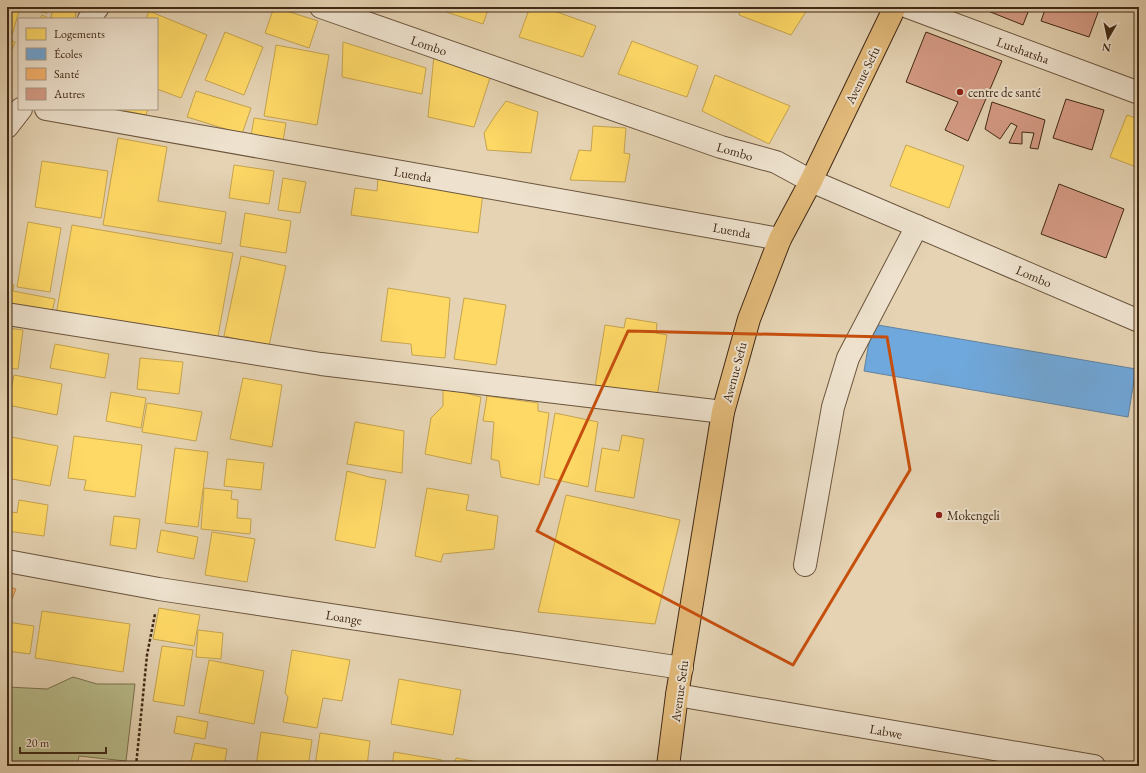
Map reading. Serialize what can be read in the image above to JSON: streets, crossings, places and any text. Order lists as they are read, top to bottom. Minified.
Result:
{"streets":{"main road":["Avenue Sefu"],"street":["Lombo","Lutshatsha","Luenda","Loange","Labwe"]},"crossings":[["Lombo","Avenue Sefu"],["Avenue Sefu","Luenda"],["Avenue Sefu","Loange"],["Avenue Sefu","Labwe"]],"places":["centre de santé","Mokengeli"],"legend":["Logements","Écoles","Santé","Autres"],"scale_bar":"20 m","north":"bottom"}
